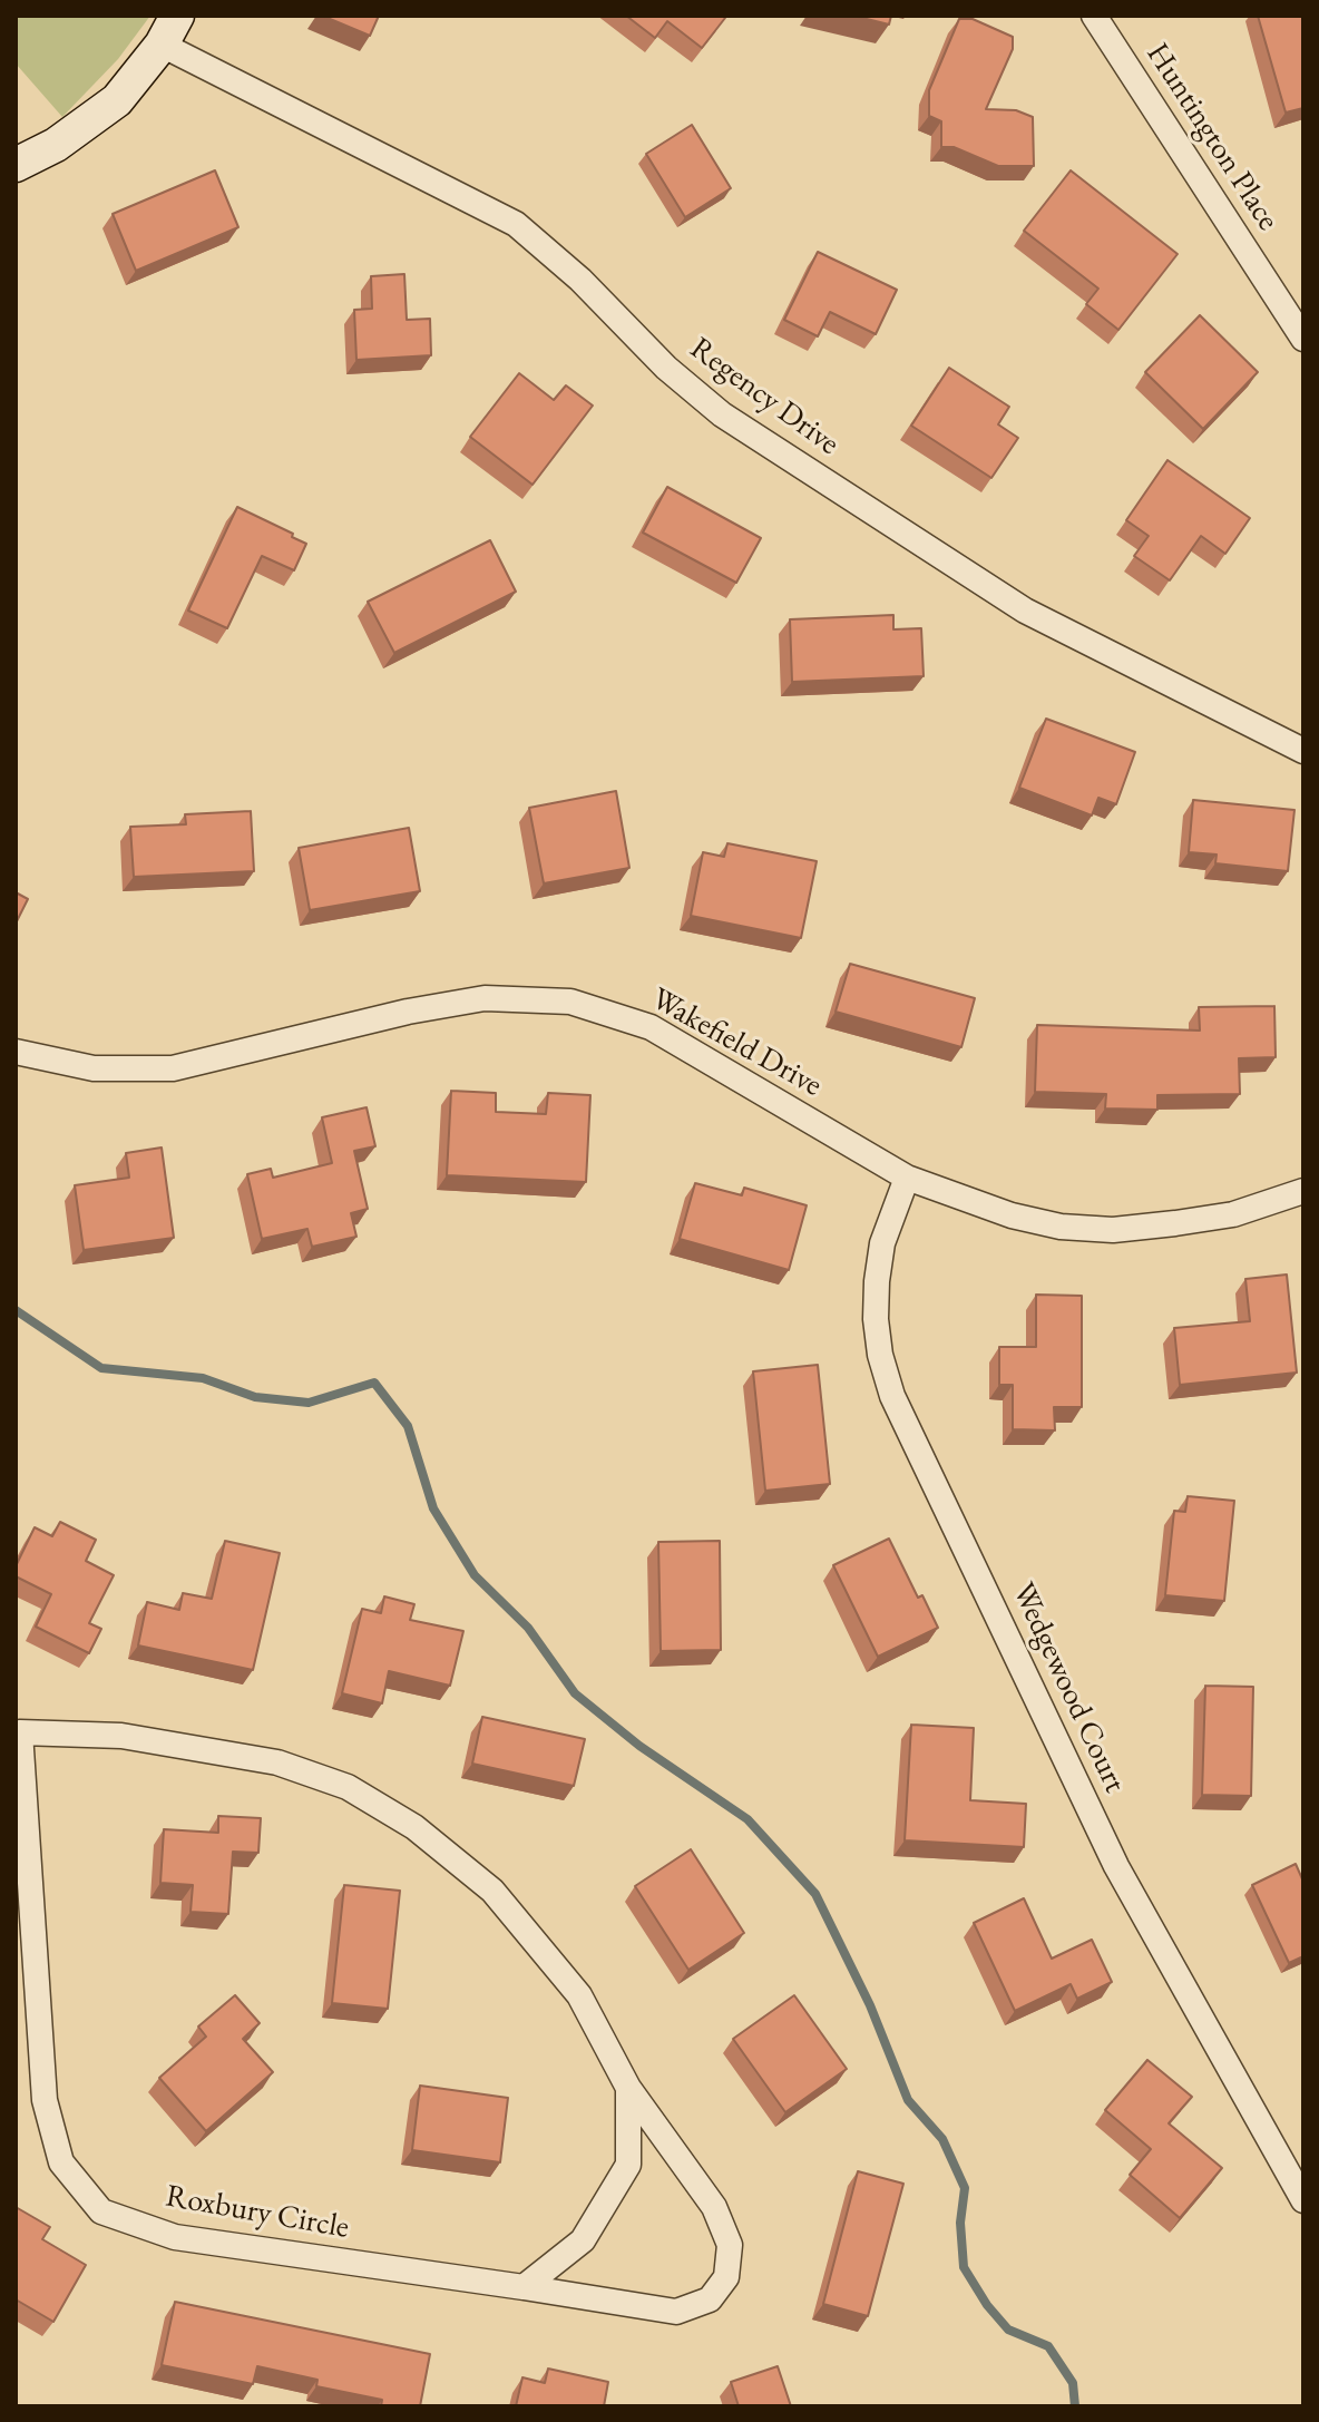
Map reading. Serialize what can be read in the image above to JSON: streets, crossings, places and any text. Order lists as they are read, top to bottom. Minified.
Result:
{"streets":{"street":["Huntington Place","Regency Drive","Wakefield Drive","Wedgewood Court","Roxbury Circle"]},"crossings":[["Wakefield Drive","Wedgewood Court"]]}
